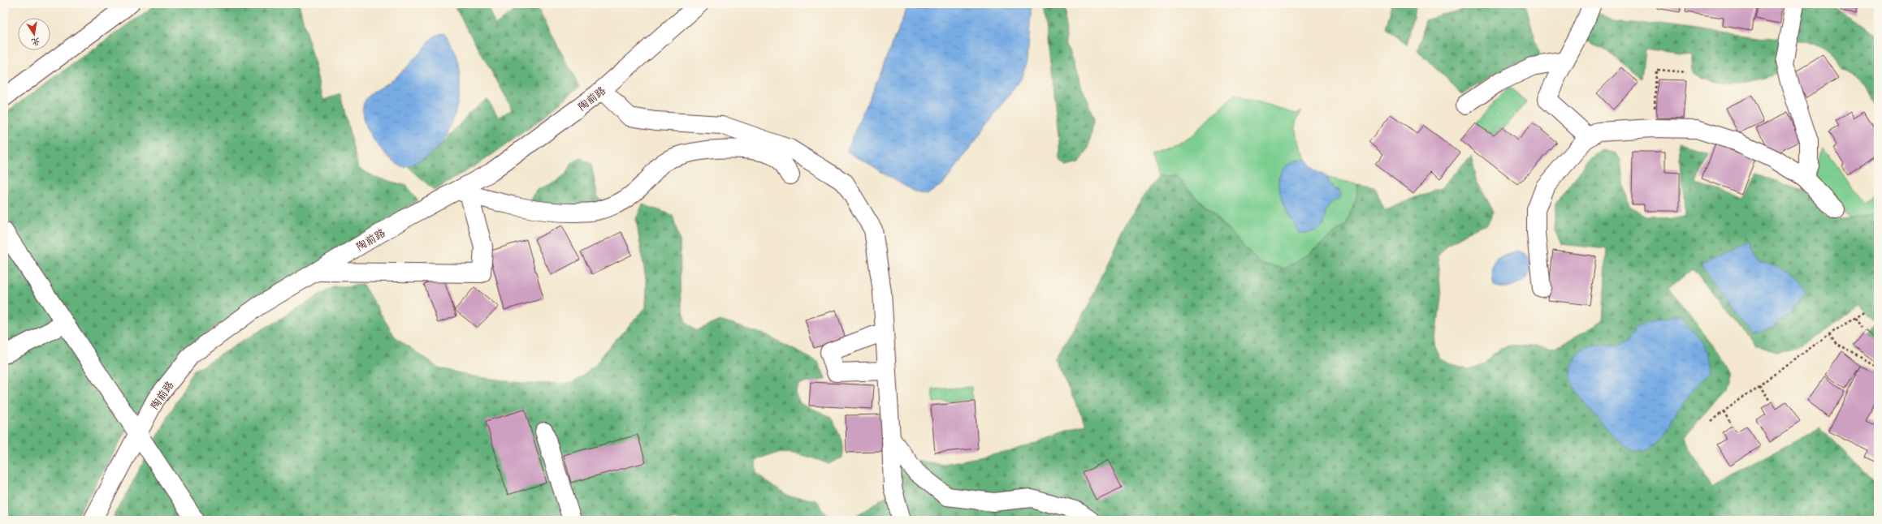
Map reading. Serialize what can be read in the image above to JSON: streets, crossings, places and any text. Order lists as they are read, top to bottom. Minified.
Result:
{"streets":{"street":["陶前路"]},"north":"bottom"}
